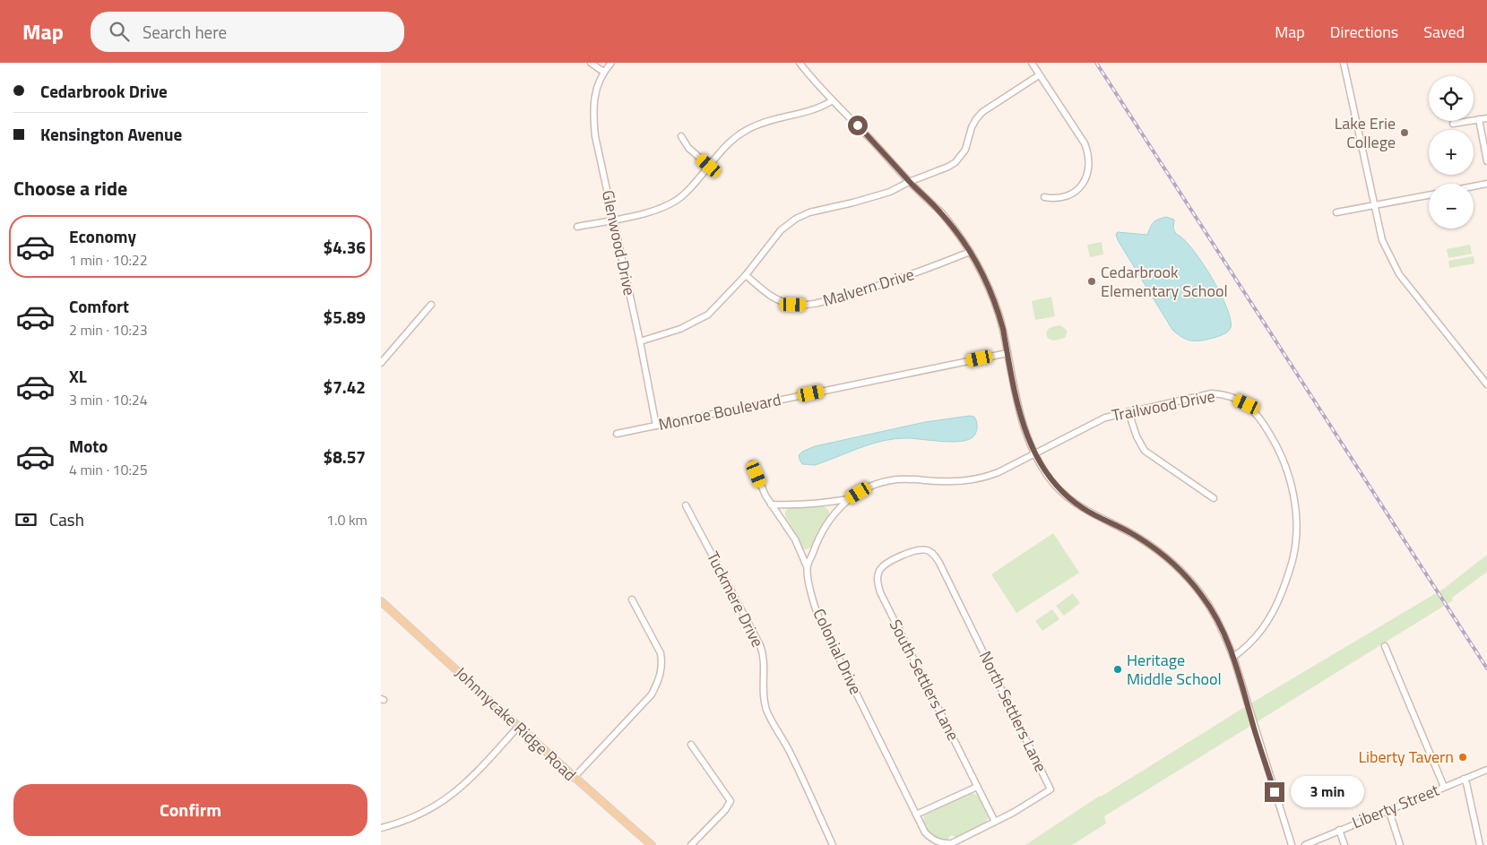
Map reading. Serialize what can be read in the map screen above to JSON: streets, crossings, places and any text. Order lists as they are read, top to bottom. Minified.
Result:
{"streets":{"main road":["Johnnycake Ridge Road"],"street":["Glenwood Drive","Malvern Drive","Trailwood Drive","Monroe Boulevard","Tuckmere Drive","Colonial Drive","South Settlers Lane","North Settlers Lane","Liberty Street"]},"crossings":[["Glenwood Drive","Monroe Boulevard"],["Colonial Drive","North Settlers Lane"],["South Settlers Lane","North Settlers Lane"]],"places":["Lake Erie College","Cedarbrook Elementary School","Heritage Middle School","Liberty Tavern"],"page":{"header":"Map","search":"Search here","nav":["Map","Directions","Saved"],"banner":["Cedarbrook Drive","Kensington Avenue"],"map_buttons":["+","−"],"heading":"Choose a ride","list":[{"name":"Economy","note":"1 min · 10:22","value":"$4.36"},{"name":"Comfort","note":"2 min · 10:23","value":"$5.89"},{"name":"XL","note":"3 min · 10:24","value":"$7.42"},{"name":"Moto","note":"4 min · 10:25","value":"$8.57"}],"pay":["Cash","1.0 km"],"buttons":"Confirm","bubble":"3 min"}}
